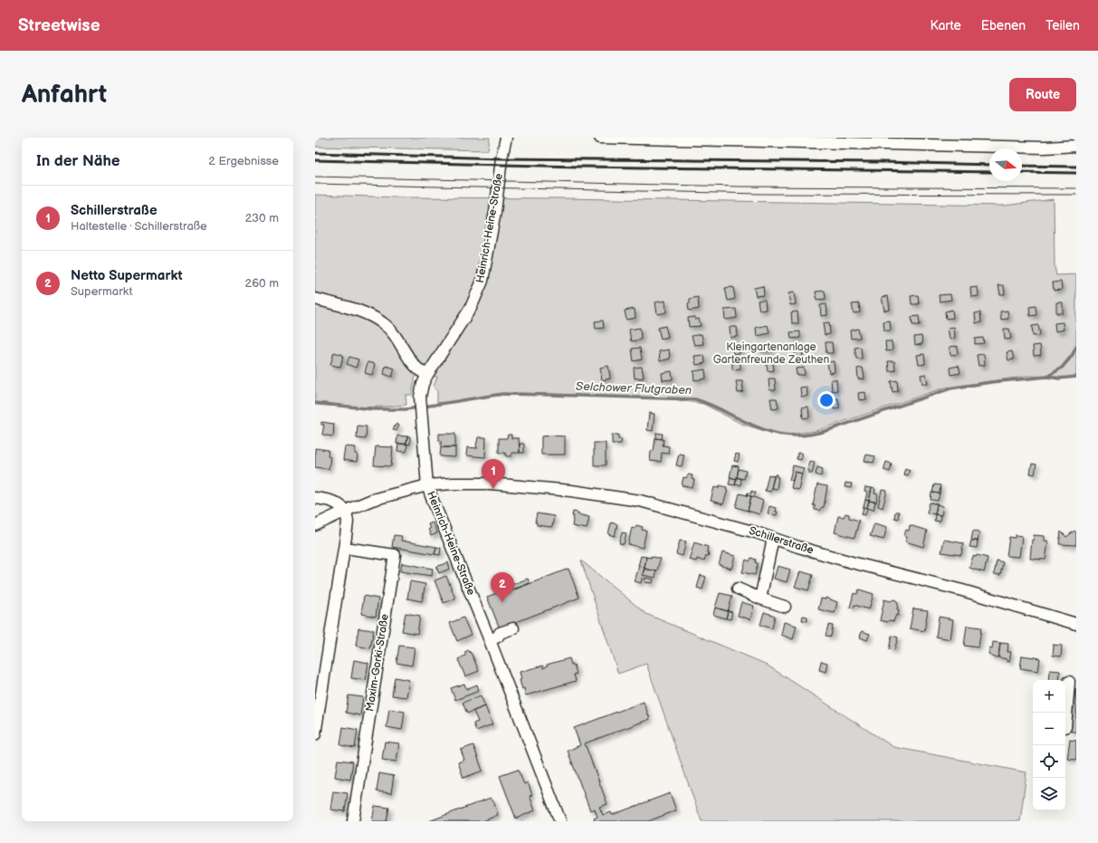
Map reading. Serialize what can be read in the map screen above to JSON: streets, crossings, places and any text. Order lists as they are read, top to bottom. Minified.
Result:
{"streets":{"street":["Heinrich-Heine-Straße","Schillerstraße","Maxim-Gorki-Straße"]},"crossings":[["Heinrich-Heine-Straße","Schillerstraße"]],"water":["Selchower Flutgraben"],"parks":["Kleingartenanlage Gartenfreunde Zeuthen"],"north":"right","page":{"header":"Streetwise","nav":["Karte","Ebenen","Teilen"],"buttons":"Route","title":"Anfahrt","heading":["In der Nähe","2 Ergebnisse"],"list":[{"mark":"1","name":"Schillerstraße","note":"Haltestelle · Schillerstraße","value":"230 m"},{"mark":"2","name":"Netto Supermarkt","note":"Supermarkt","value":"260 m"}],"pins":["1","2"],"map_buttons":["+","−"]}}
